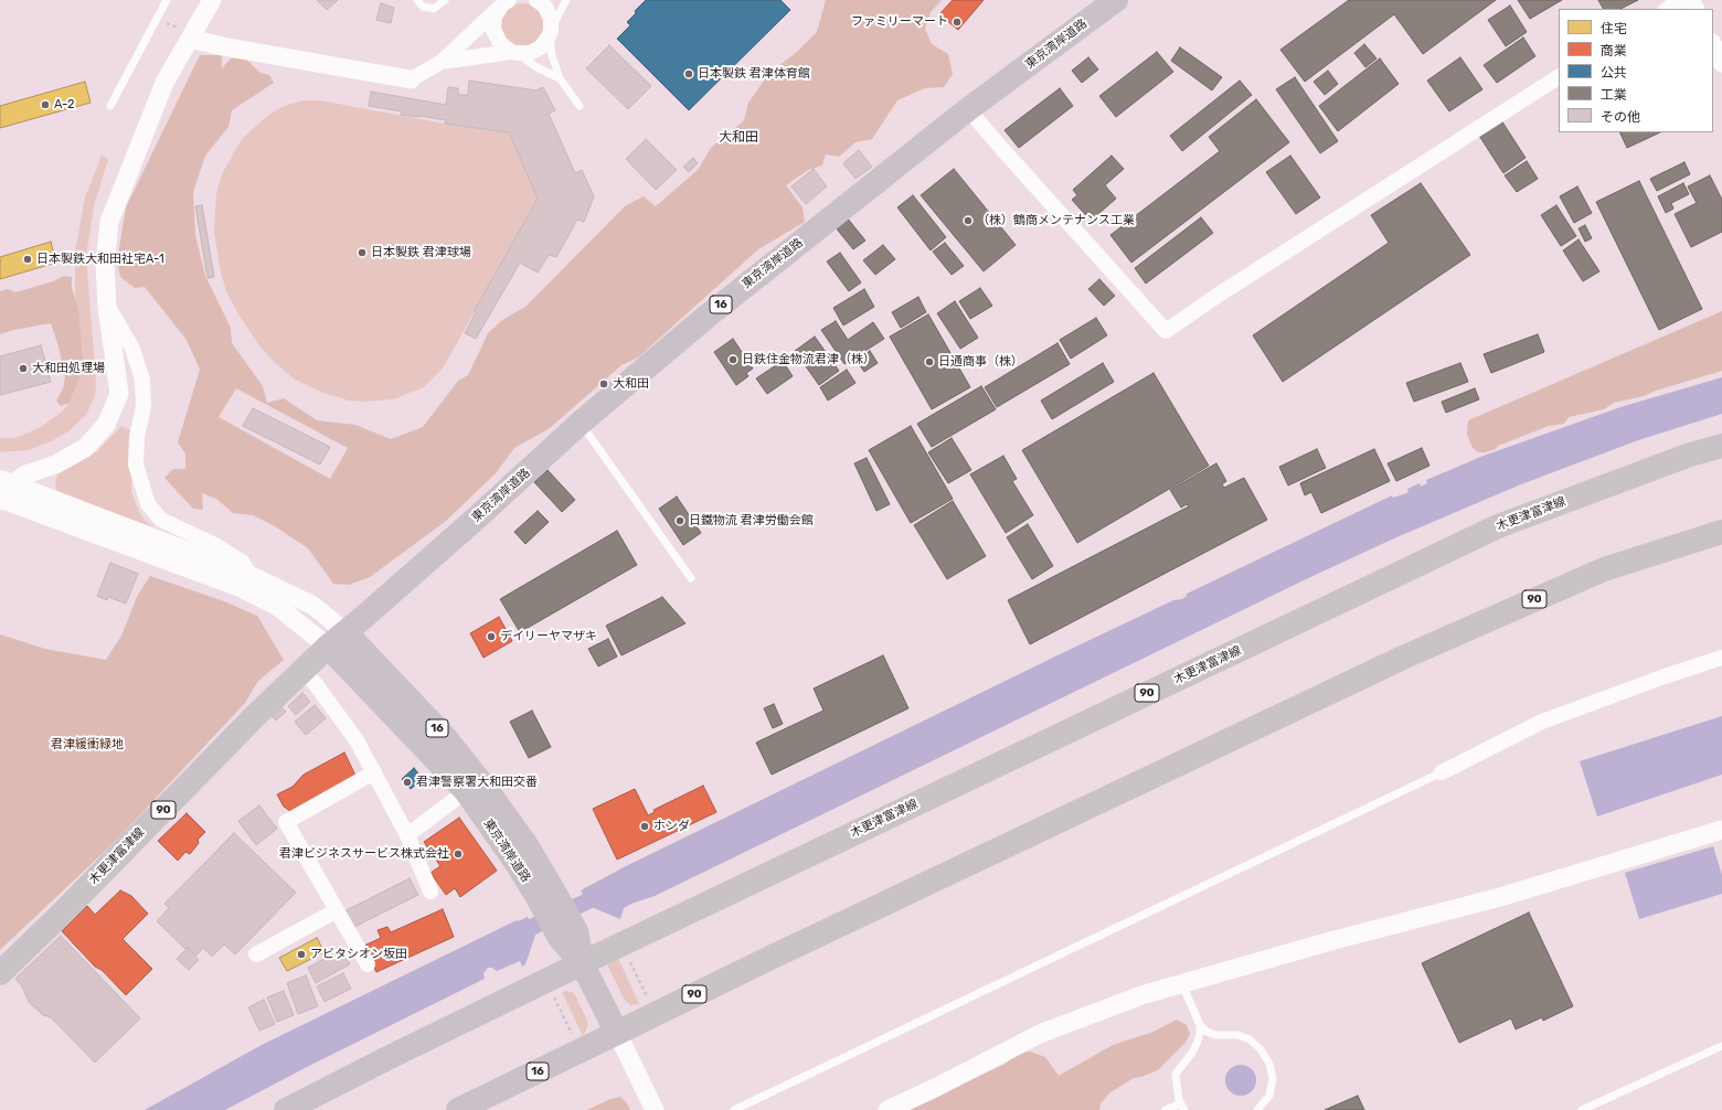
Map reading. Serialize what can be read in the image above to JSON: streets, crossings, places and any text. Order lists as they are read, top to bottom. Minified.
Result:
{"streets":{"highway":["東京湾岸道路","16"],"main road":["木更津富津線","90"]},"crossings":[["東京湾岸道路","16"],["東京湾岸道路","木更津富津線"],["東京湾岸道路","90"],["16","90"]],"districts":["大和田"],"parks":["君津緩衝緑地"],"places":["ファミリーマート","日本製鉄 君津体育館","A-2","（株）鶴商メンテナンス工業","日本製鉄 君津球場","日本製鉄大和田社宅A-1","日鉄住金物流君津（株）","日通商事（株）","大和田処理場","大和田","日鐵物流 君津労働会館","デイリーヤマザキ","君津警察署大和田交番","ホンダ","君津ビジネスサービス株式会社","アビタシオン坂田"],"legend":["住宅","商業","公共","工業","その他"]}
